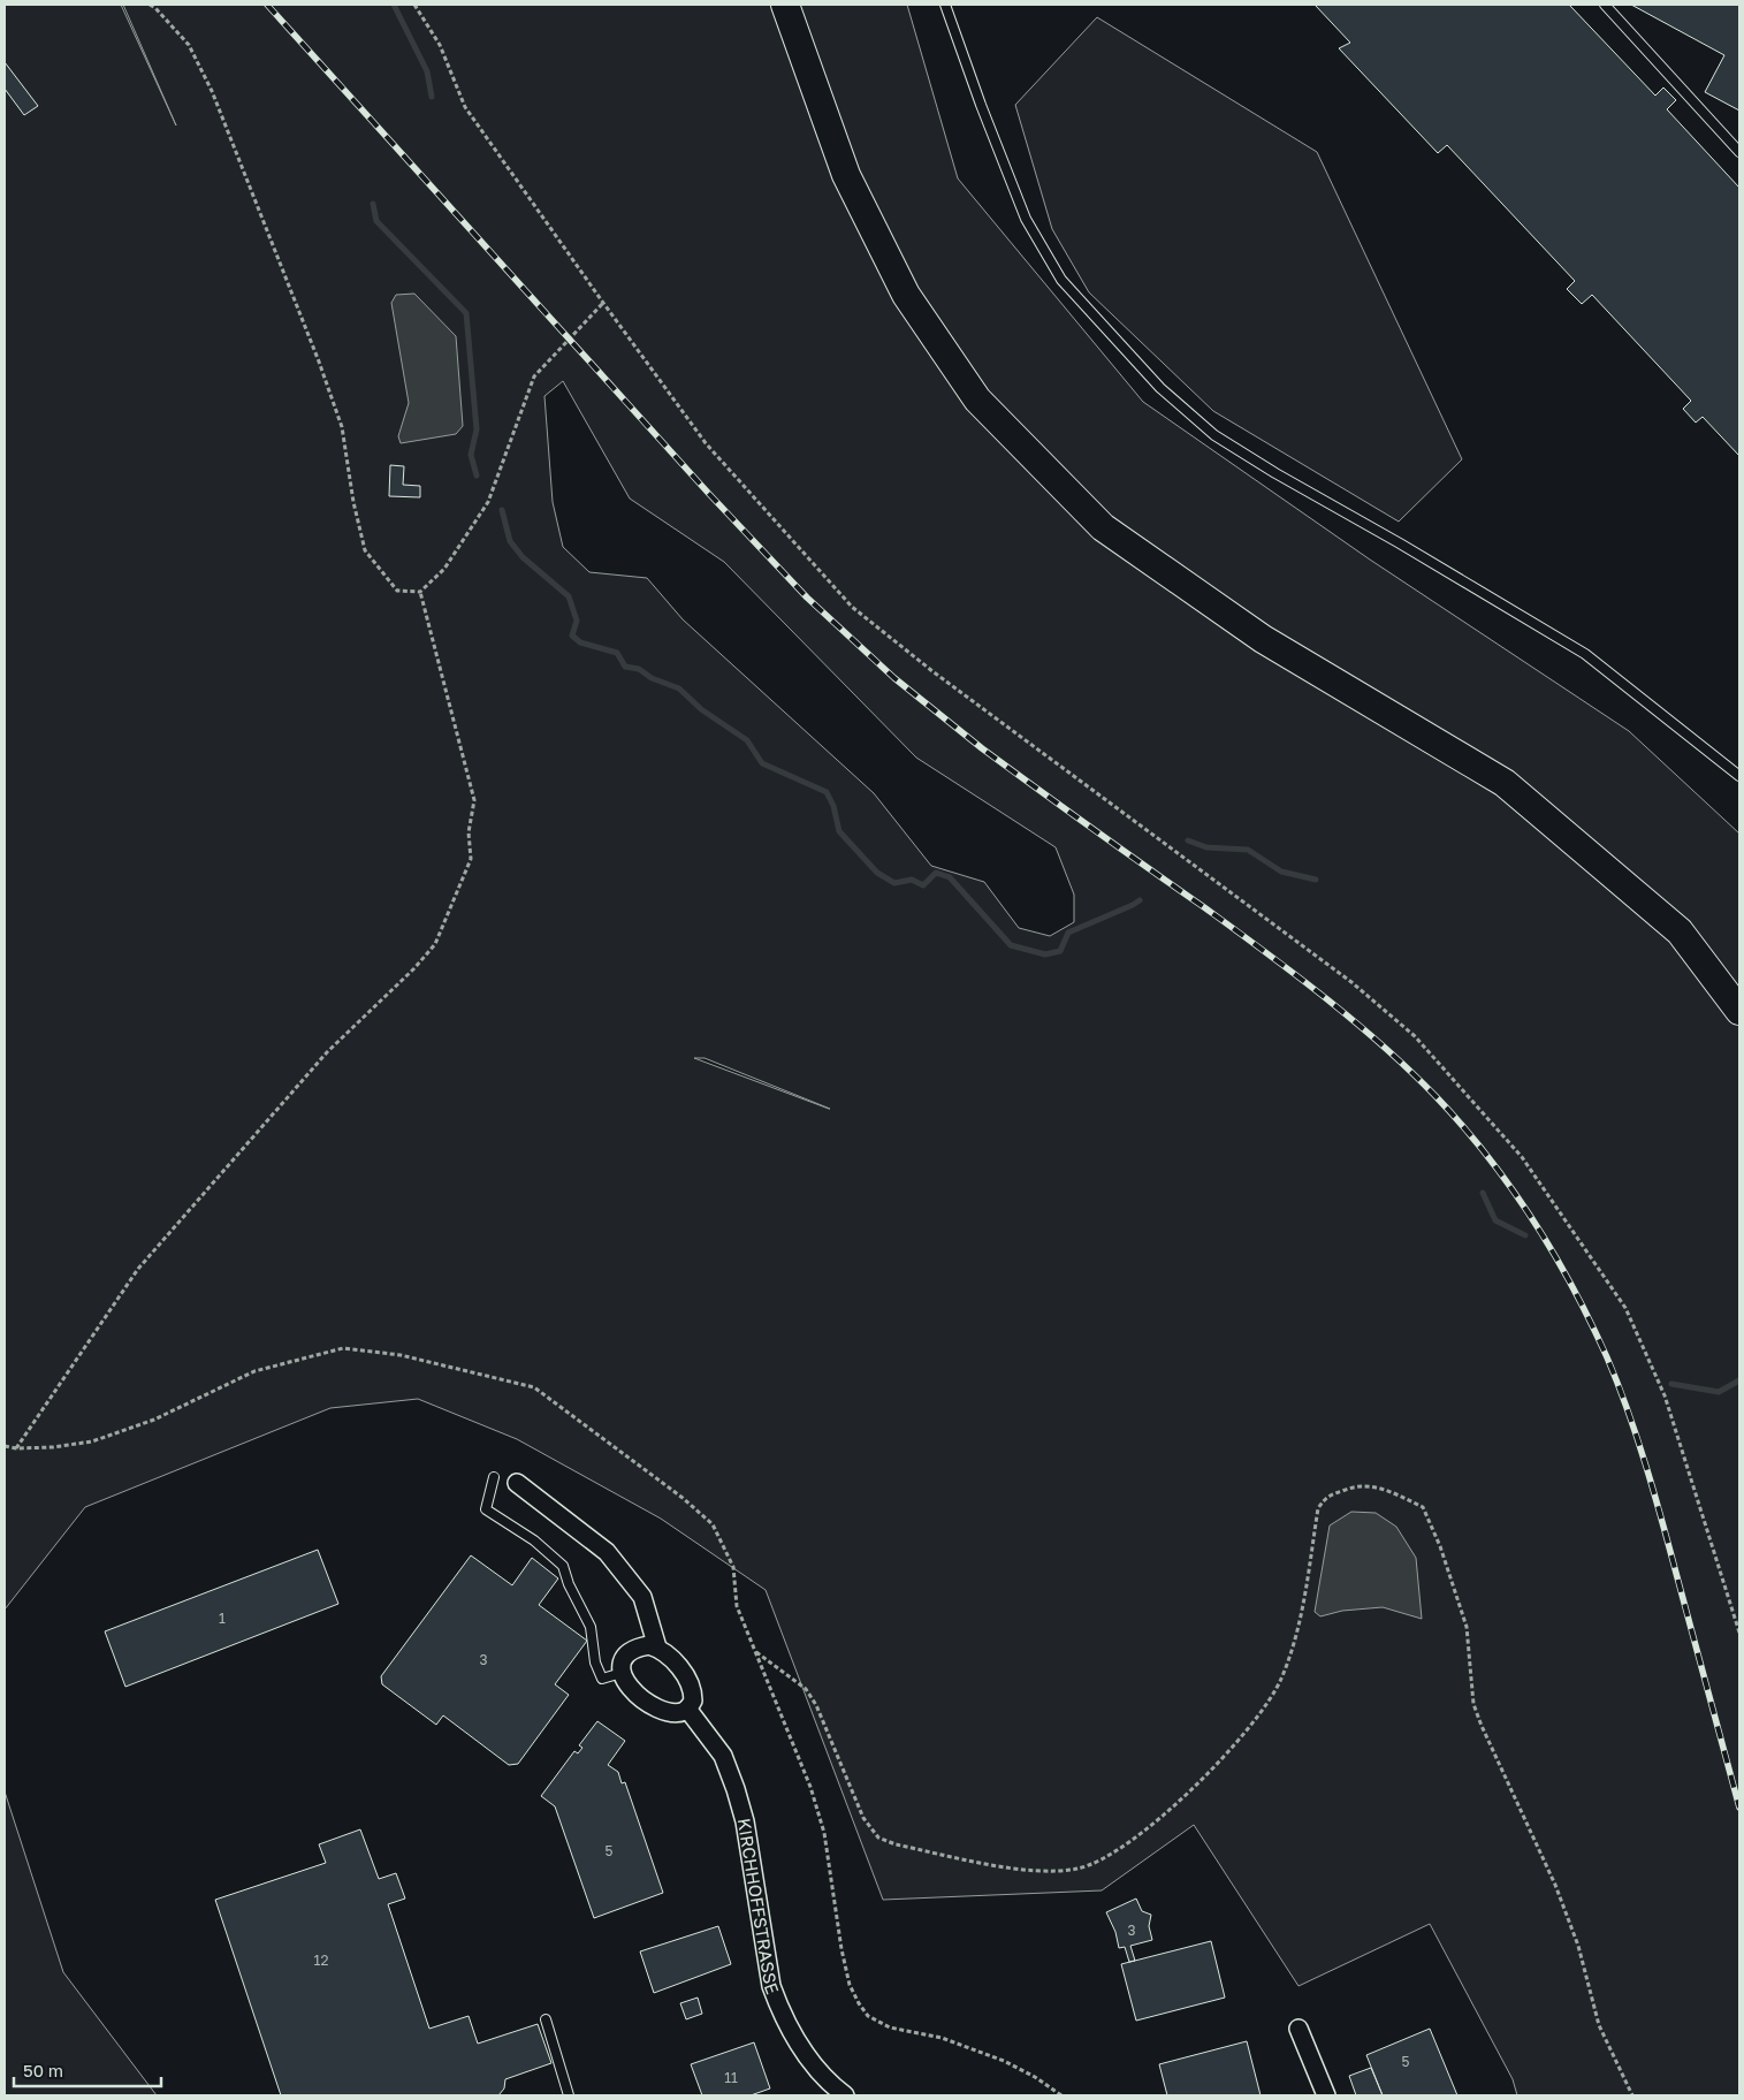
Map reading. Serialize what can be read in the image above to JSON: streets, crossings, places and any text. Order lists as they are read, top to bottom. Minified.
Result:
{"streets":{"street":["KIRCHHOFFSTRASSE"]},"house_numbers":["1","3","5","3","12","5","11"],"scale_bar":"50 m"}
